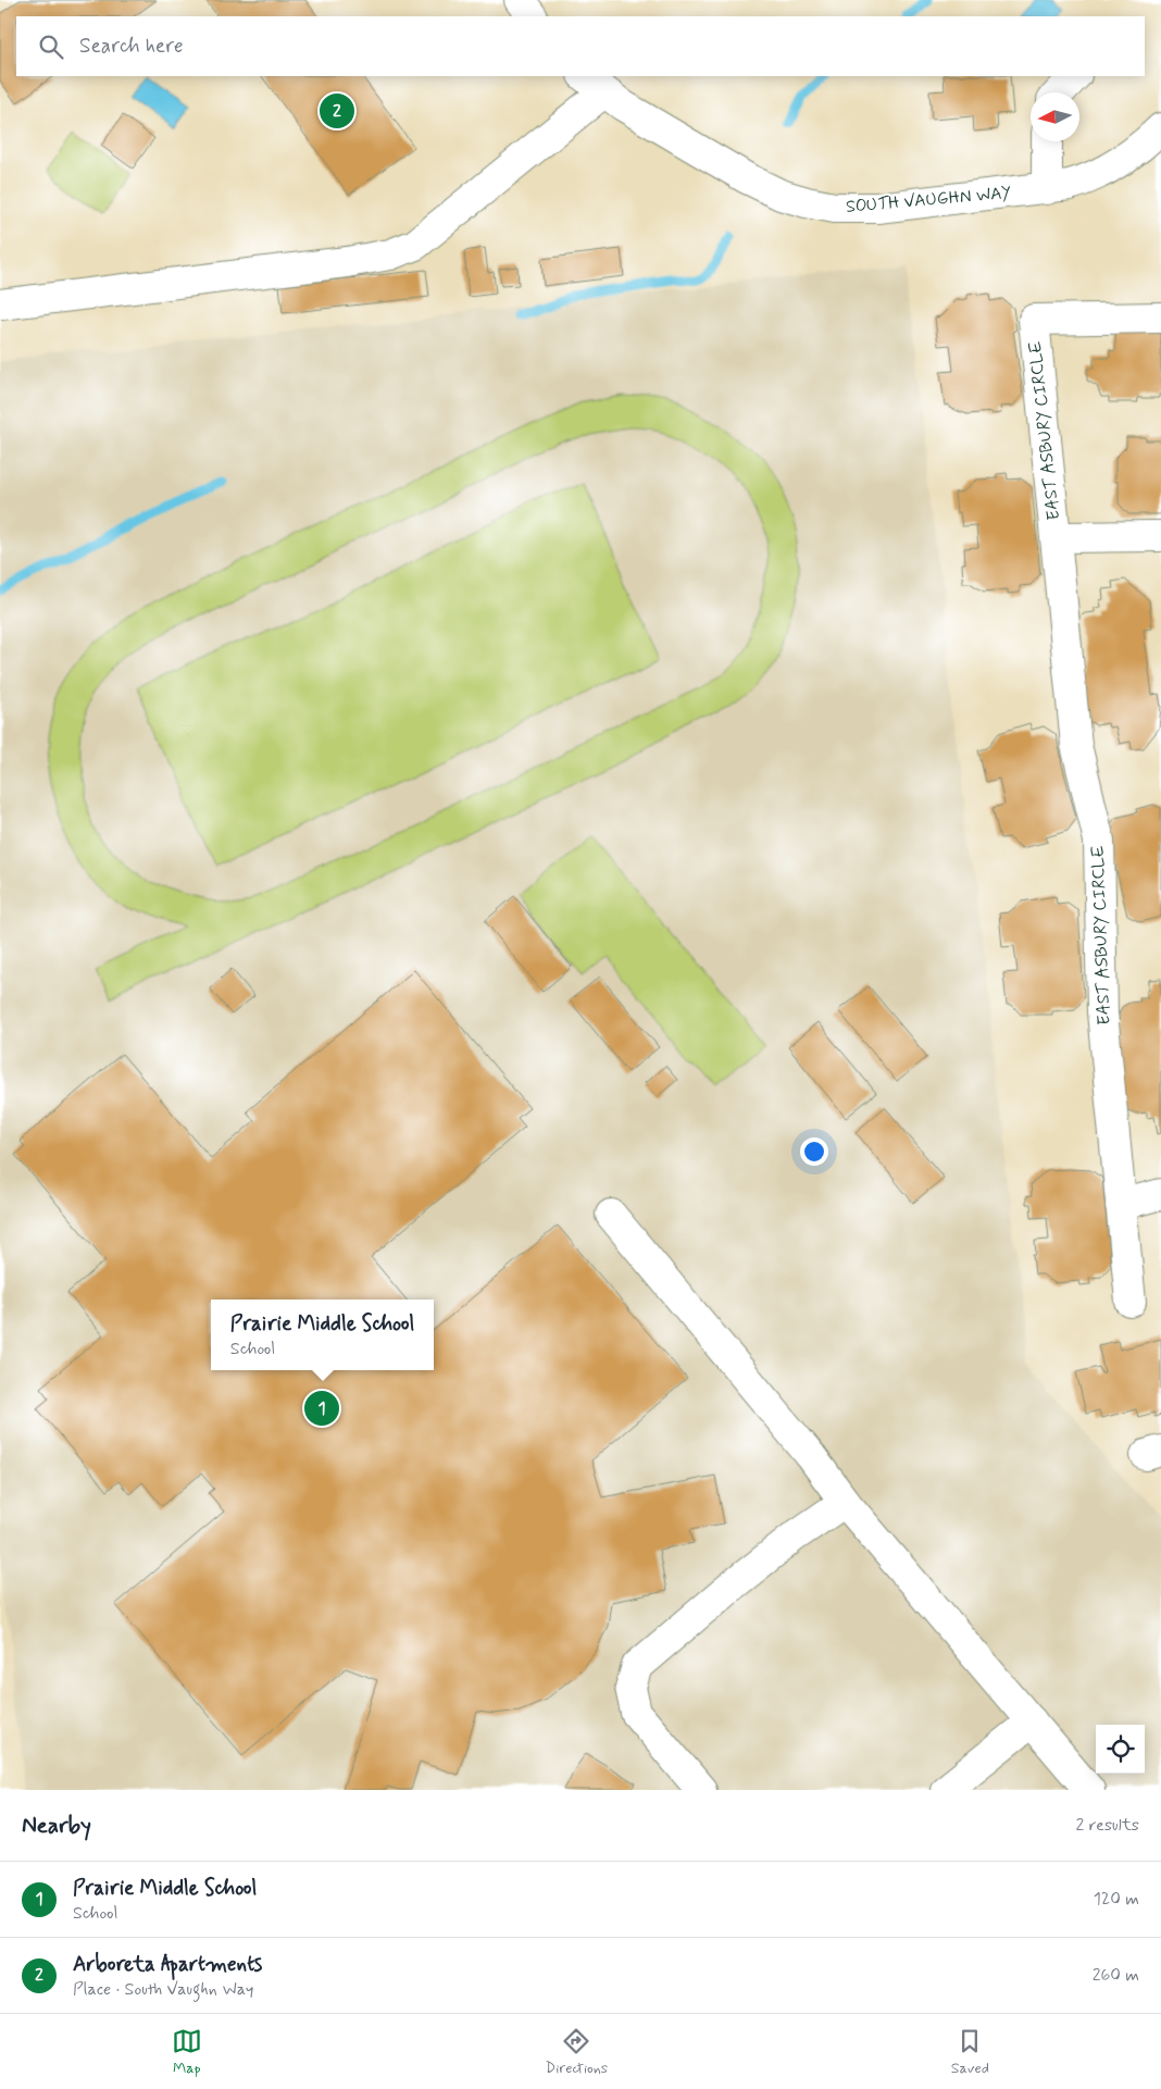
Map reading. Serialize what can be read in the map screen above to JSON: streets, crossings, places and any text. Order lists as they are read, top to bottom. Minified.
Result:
{"streets":{"street":["SOUTH VAUGHN WAY","EAST ASBURY CIRCLE"]},"north":"left","page":{"search":"Search here","pins":["2","1"],"popup":["Prairie Middle School","School"],"heading":["Nearby","2 results"],"list":[{"mark":"1","name":"Prairie Middle School","note":"School","value":"120 m"},{"mark":"2","name":"Arboreta Apartments","note":"Place · South Vaughn Way","value":"260 m"}],"nav":["Map","Directions","Saved"]}}
